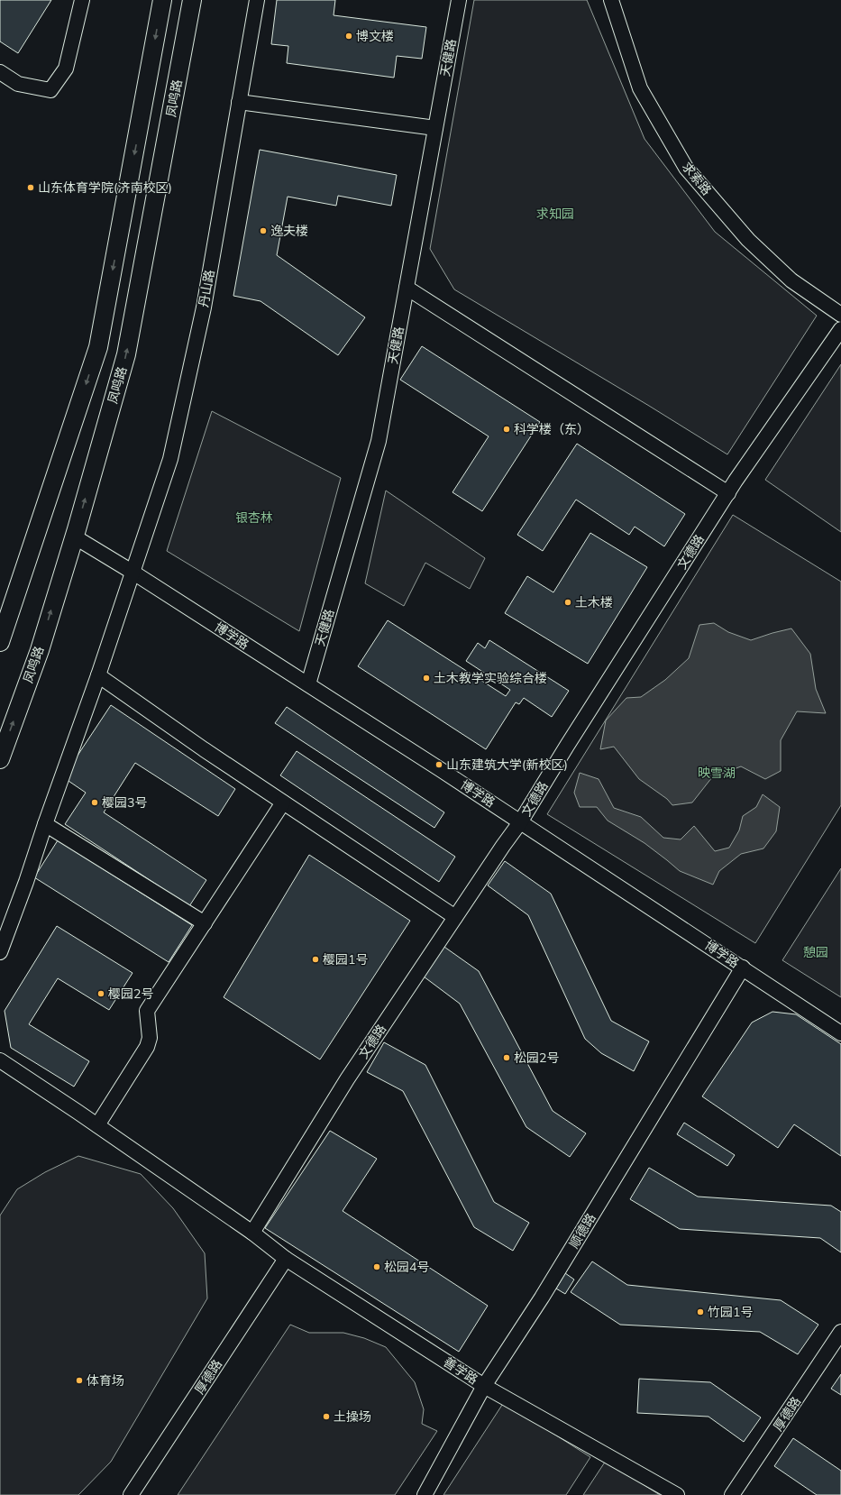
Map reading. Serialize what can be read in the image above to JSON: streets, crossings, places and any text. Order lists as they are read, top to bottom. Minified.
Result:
{"streets":{"main road":["凤鸣路"],"street":["天健路","求索路","丹山路","文德路","博学路","顺德路","善学路","厚德路"]},"crossings":[["天健路","博学路"],["凤鸣路","博学路"],["丹山路","博学路"],["文德路","博学路"],["文德路","善学路"],["博学路","顺德路"],["顺德路","善学路"],["善学路","厚德路"]],"parks":["求知园","银杏林","映雪湖","憩园"],"places":["博文楼","山东体育学院(济南校区)","逸夫楼","科学楼（东）","土木楼","土木教学实验综合楼","山东建筑大学(新校区)","樱园3号","樱园1号","樱园2号","松园2号","松园4号","竹园1号","体育场","土操场"]}
